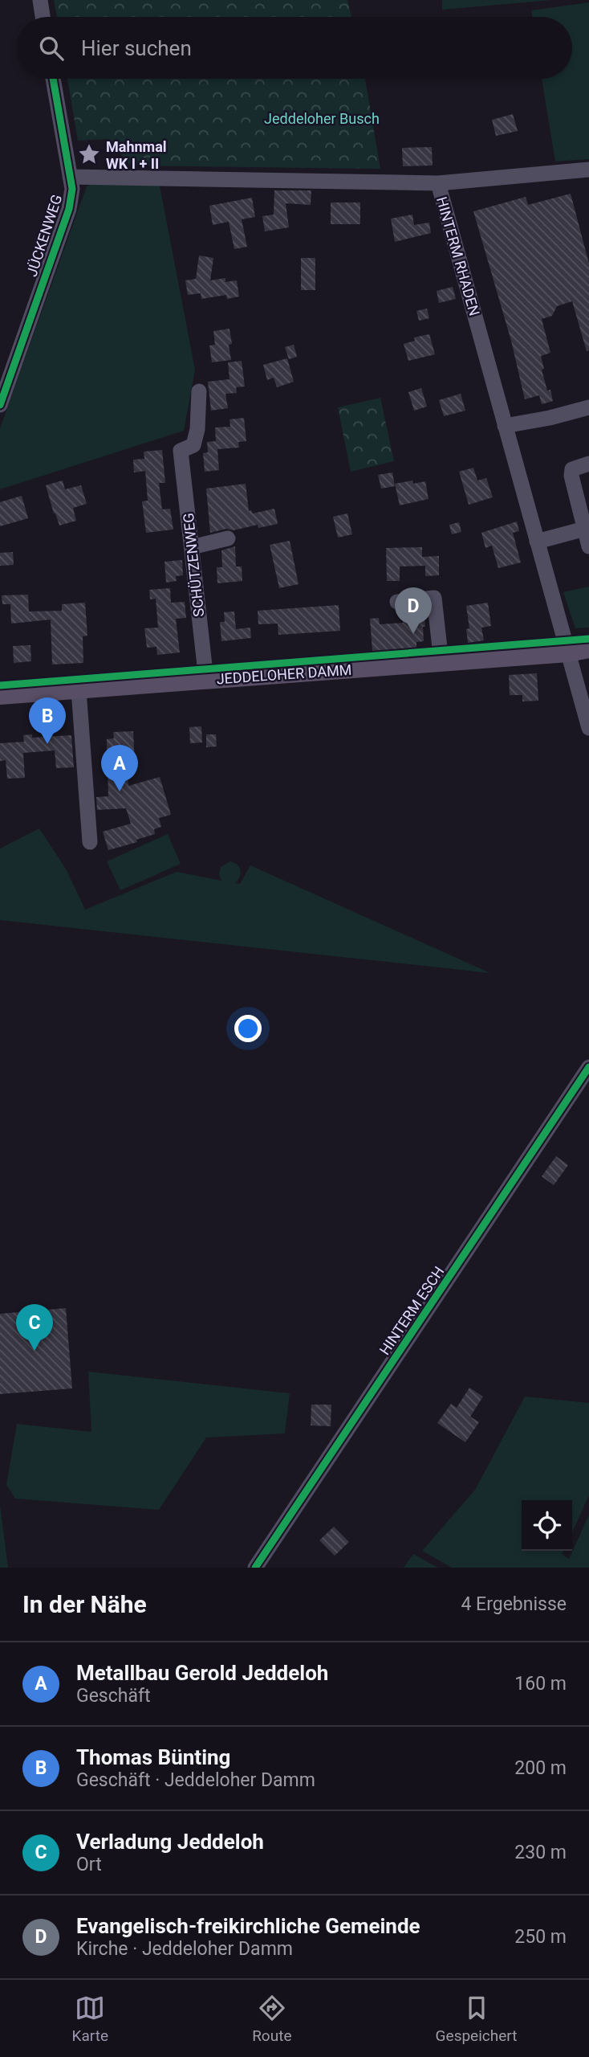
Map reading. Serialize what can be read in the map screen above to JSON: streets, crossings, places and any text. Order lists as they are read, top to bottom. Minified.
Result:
{"streets":{"main road":["JEDDELOHER DAMM"],"street":["JÜCKENWEG","HINTERM RHADEN","SCHÜTZENWEG","HINTERM ESCH"]},"crossings":[["JÜCKENWEG","HINTERM RHADEN"],["HINTERM RHADEN","JEDDELOHER DAMM"],["SCHÜTZENWEG","JEDDELOHER DAMM"]],"parks":["Jeddeloher Busch"],"places":{"place":["Mahnmal WK I + II"]},"page":{"search":"Hier suchen","pins":["D","B","A","C"],"heading":["In der Nähe","4 Ergebnisse"],"list":[{"mark":"A","name":"Metallbau Gerold Jeddeloh","note":"Geschäft","value":"160 m"},{"mark":"B","name":"Thomas Bünting","note":"Geschäft · Jeddeloher Damm","value":"200 m"},{"mark":"C","name":"Verladung Jeddeloh","note":"Ort","value":"230 m"},{"mark":"D","name":"Evangelisch-freikirchliche Gemeinde","note":"Kirche · Jeddeloher Damm","value":"250 m"}],"nav":["Karte","Route","Gespeichert"]}}
